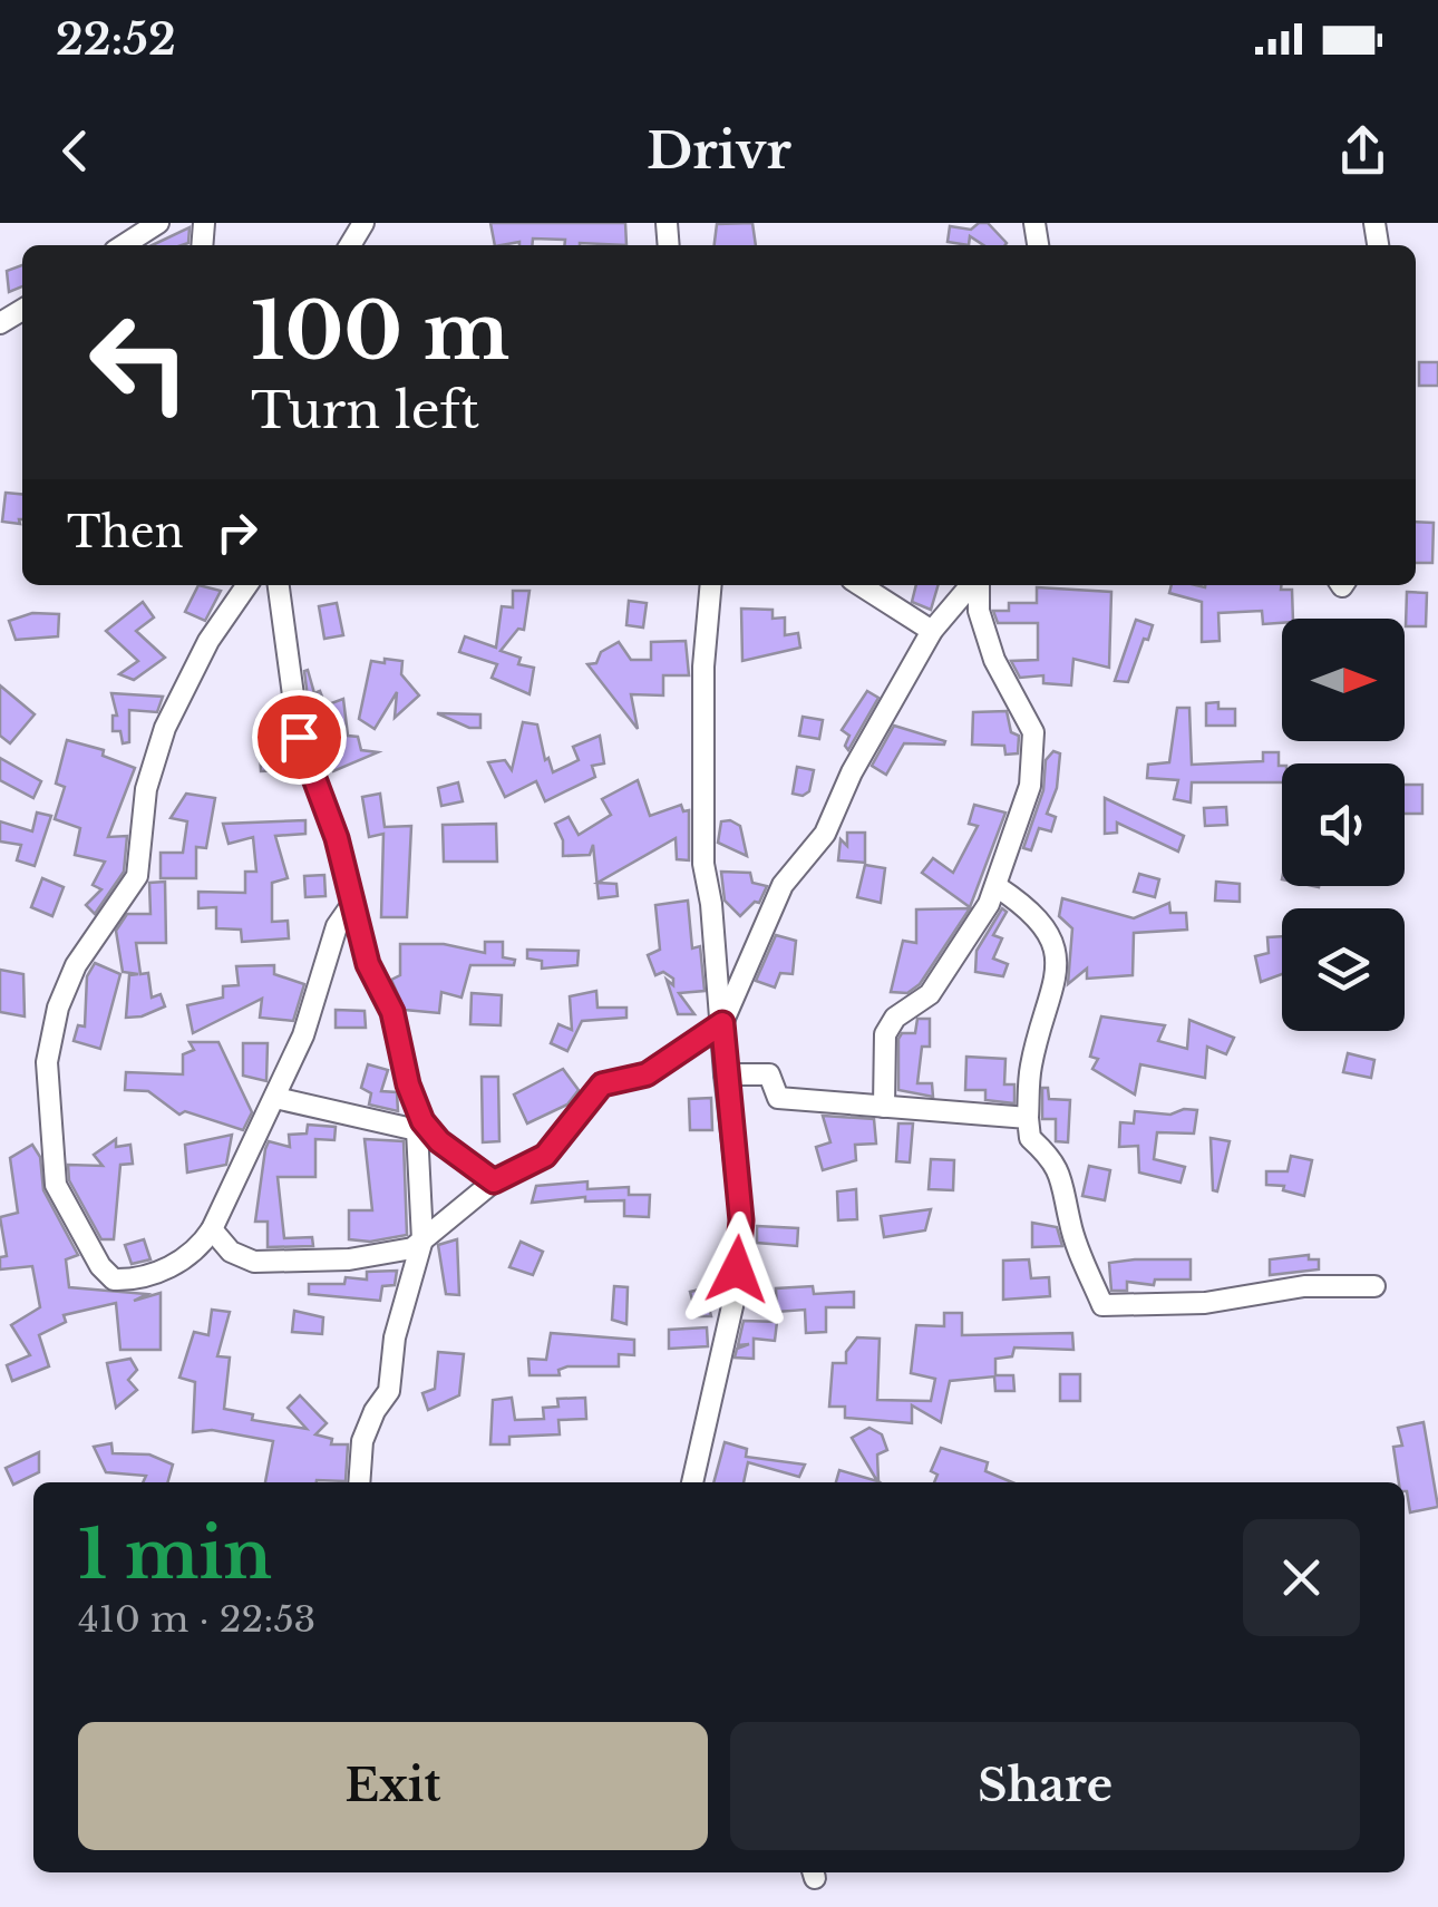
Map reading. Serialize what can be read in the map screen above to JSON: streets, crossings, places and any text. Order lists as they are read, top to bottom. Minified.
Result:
{"north":"right","page":{"status":"22:52","header":"Drivr","turn":["100 m","Turn left"],"then":"Then","heading":["1 min","410 m · 22:53"],"buttons":["Exit","Share"]}}
